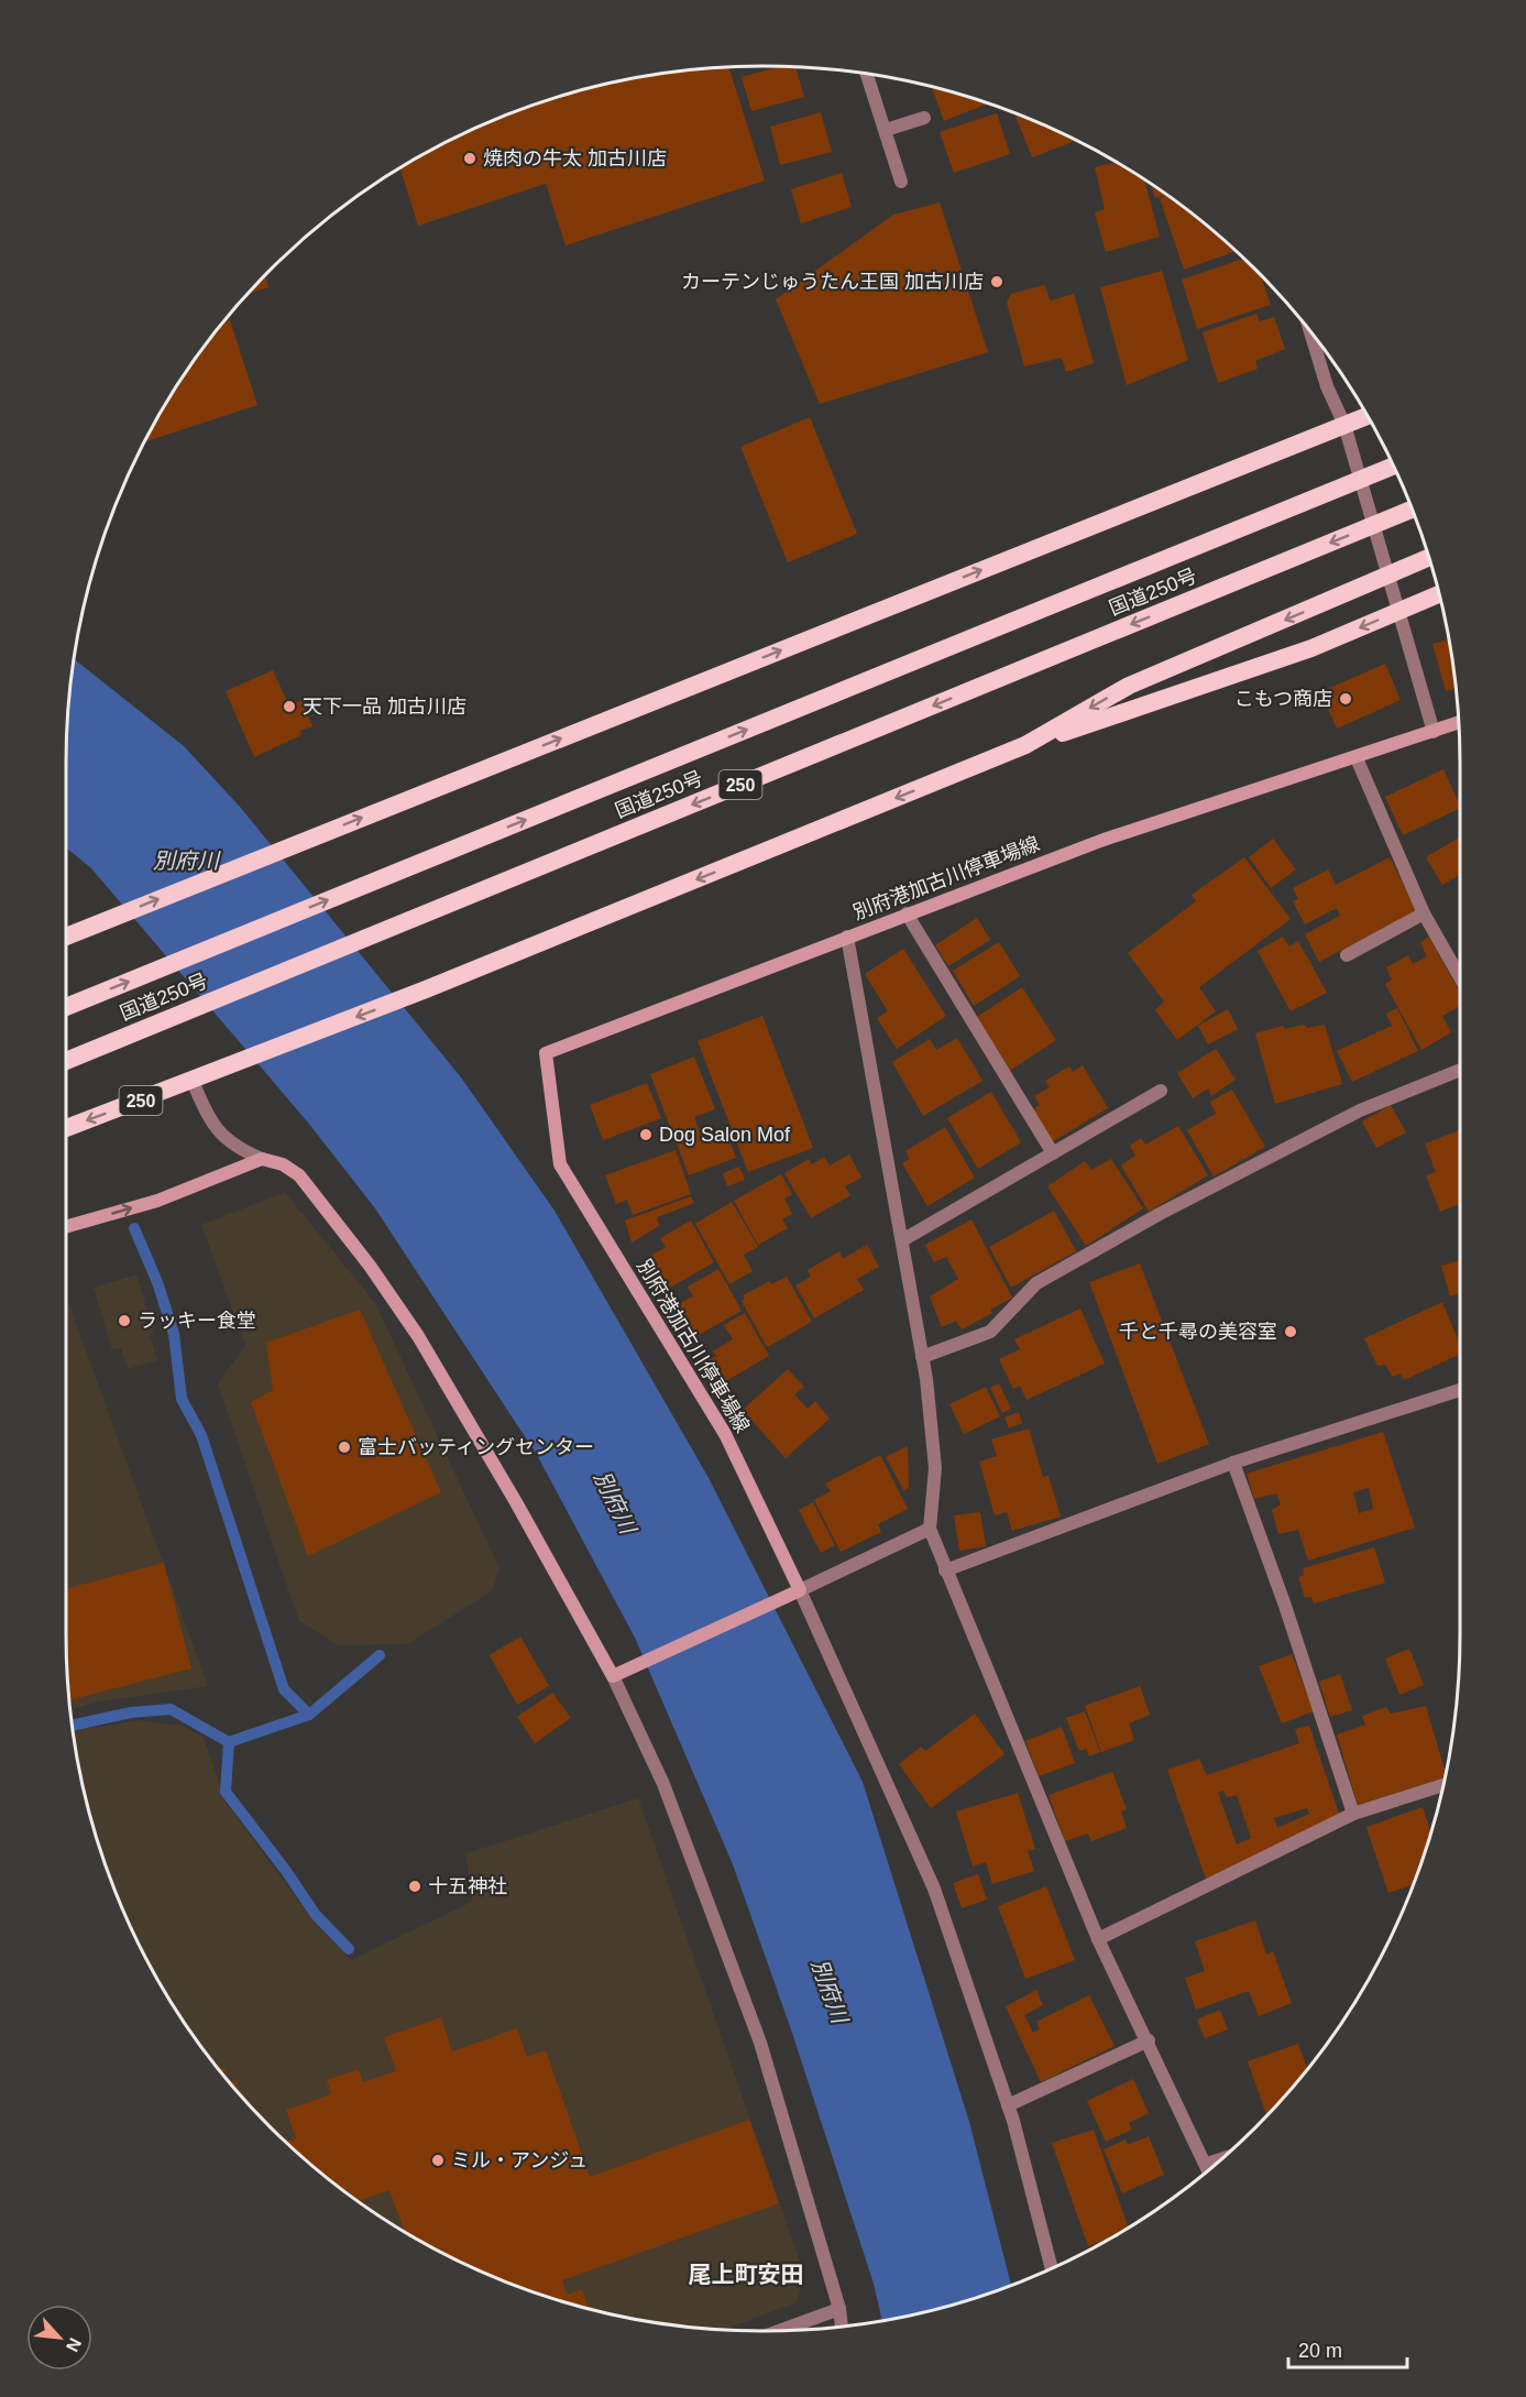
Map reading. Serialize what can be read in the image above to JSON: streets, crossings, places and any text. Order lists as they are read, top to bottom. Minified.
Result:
{"streets":{"highway":["国道250号","250"],"main road":["別府港加古川停車場線"]},"districts":["尾上町安田"],"water":["別府川"],"places":["焼肉の牛太 加古川店","カーテンじゅうたん王国 加古川店","こもつ商店","天下一品 加古川店","Dog Salon Mof","ラッキー食堂","千と千尋の美容室","富士バッティングセンター","十五神社","ミル・アンジュ"],"scale_bar":"20 m","north":"bottom right"}
